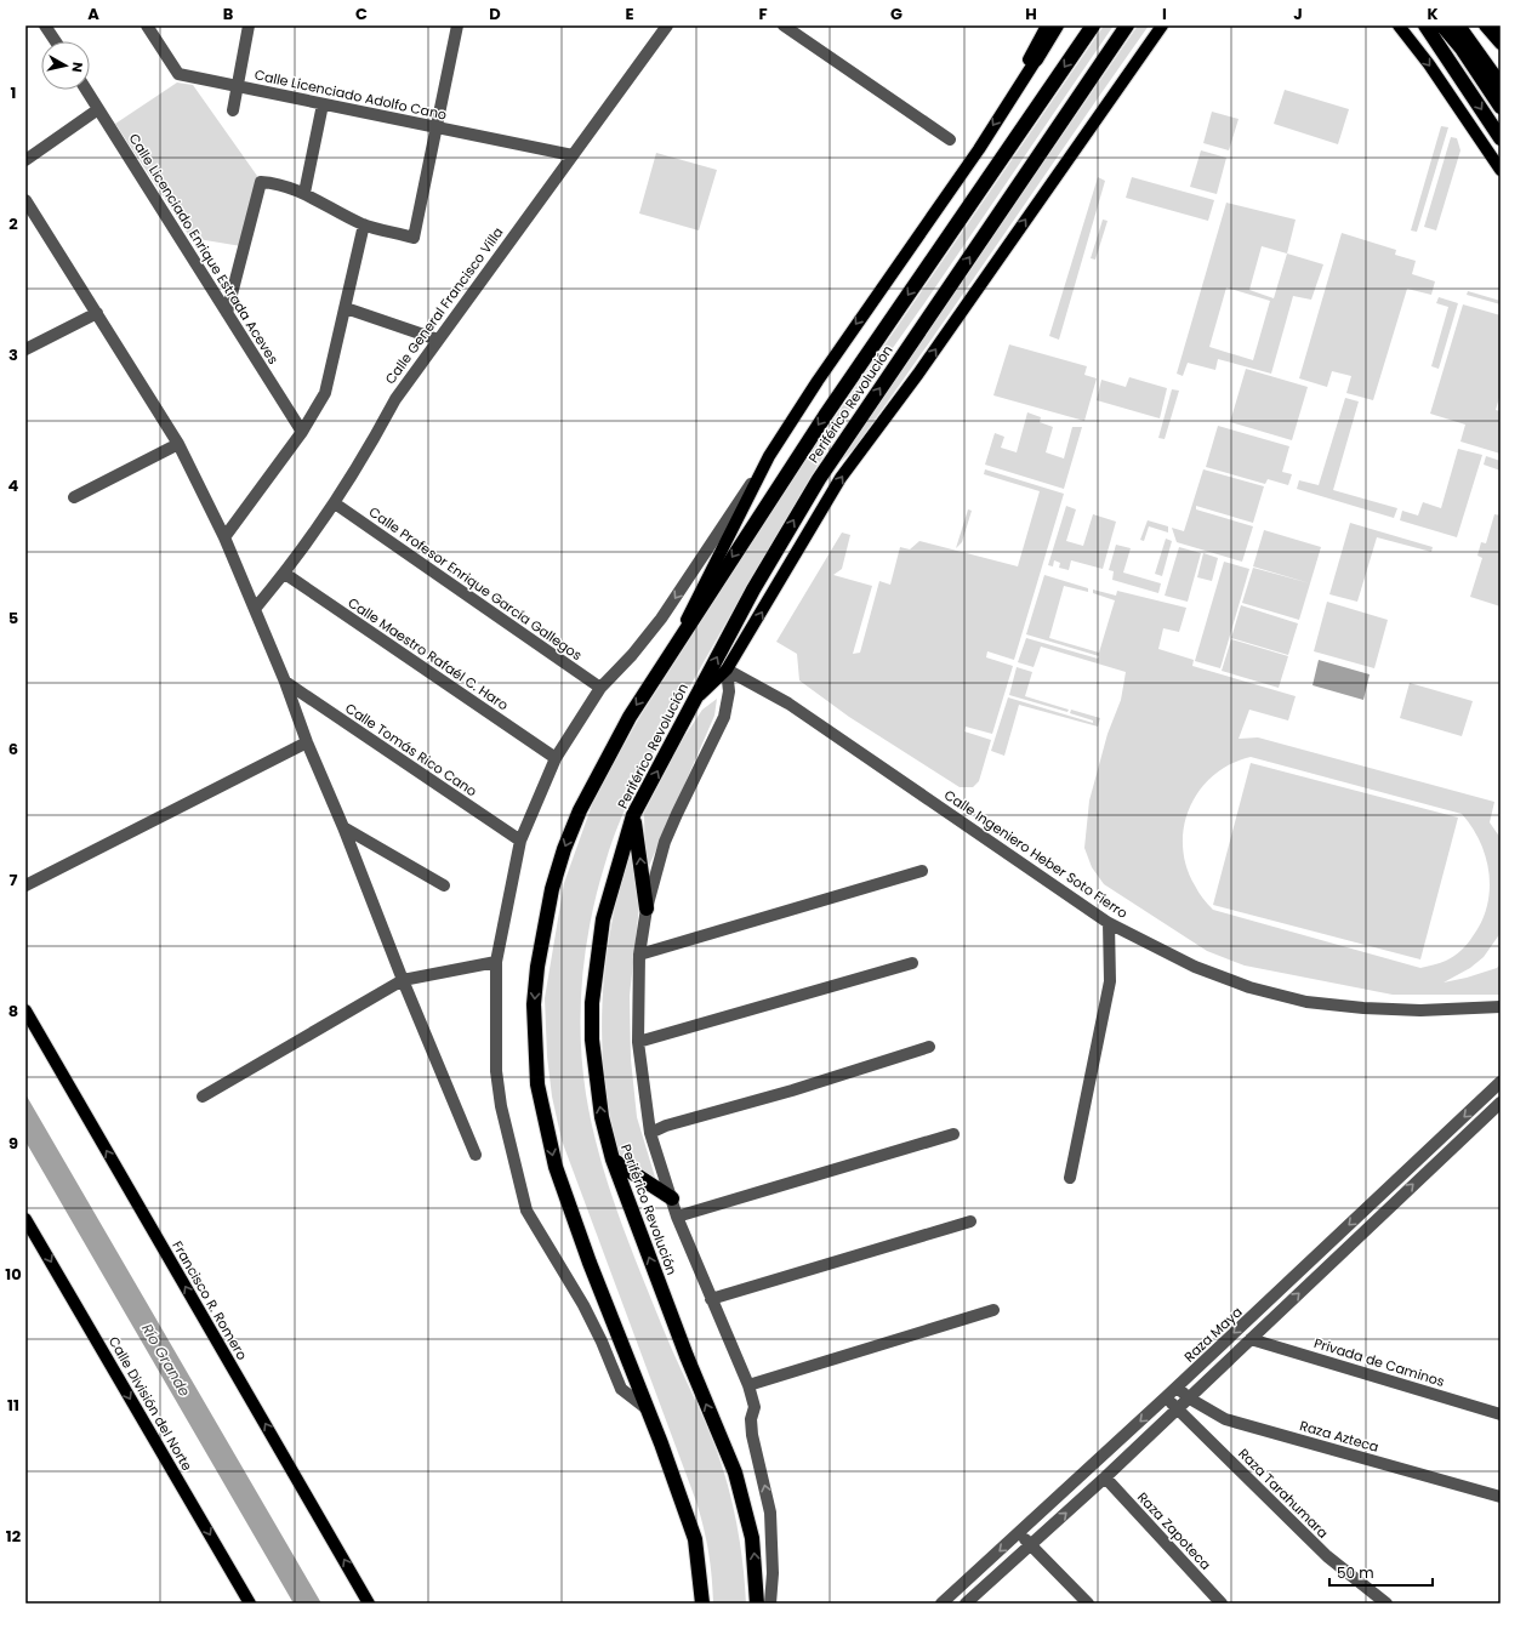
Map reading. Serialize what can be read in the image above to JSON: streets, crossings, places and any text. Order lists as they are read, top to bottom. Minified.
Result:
{"streets":{"highway":["Periférico Revolución"],"main road":["Francisco R. Romero","Calle División del Norte"],"street":["Calle Licenciado Adolfo Cano","Calle Licenciado Enrique Estrada Aceves","Calle General Francisco Villa","Calle Profesor Enrique García Gallegos","Calle Maestro Rafaél C. Haro","Calle Tomás Rico Cano","Calle Ingeniero Heber Soto Fierro","Raza Maya","Privada de Caminos","Raza Azteca","Raza Tarahumara","Raza Zapoteca"]},"crossings":[["Calle Licenciado Adolfo Cano","Calle General Francisco Villa"],["Calle General Francisco Villa","Calle Profesor Enrique García Gallegos"],["Calle General Francisco Villa","Calle Maestro Rafaél C. Haro"],["Raza Maya","Raza Azteca"],["Raza Maya","Raza Tarahumara"]],"one_way":["Francisco R. Romero","Calle División del Norte"],"water":["Río Grande"],"scale_bar":"50 m","north":"right","grid":{"columns":["A","B","C","D","E","F","G","H","I","J","K"],"rows":["1","2","3","4","5","6","7","8","9","10","11","12"]}}
